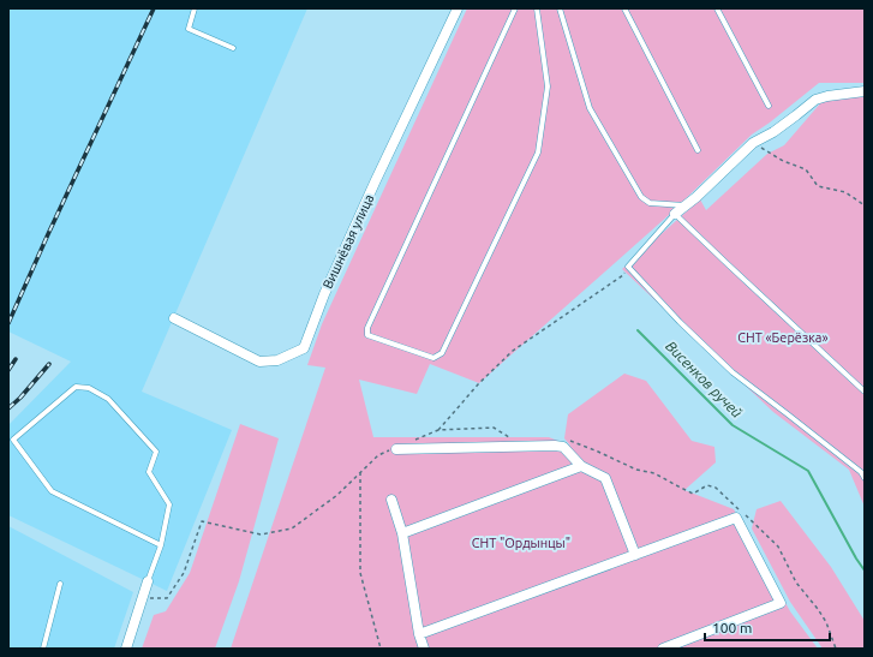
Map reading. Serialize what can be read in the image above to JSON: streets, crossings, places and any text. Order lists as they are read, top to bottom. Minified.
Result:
{"streets":{"street":["Вишнёвая улица"]},"water":["Висенков ручей"],"parks":["СНТ «Берёзка»","СНТ \"Ордынцы\""],"scale_bar":"100 m"}
